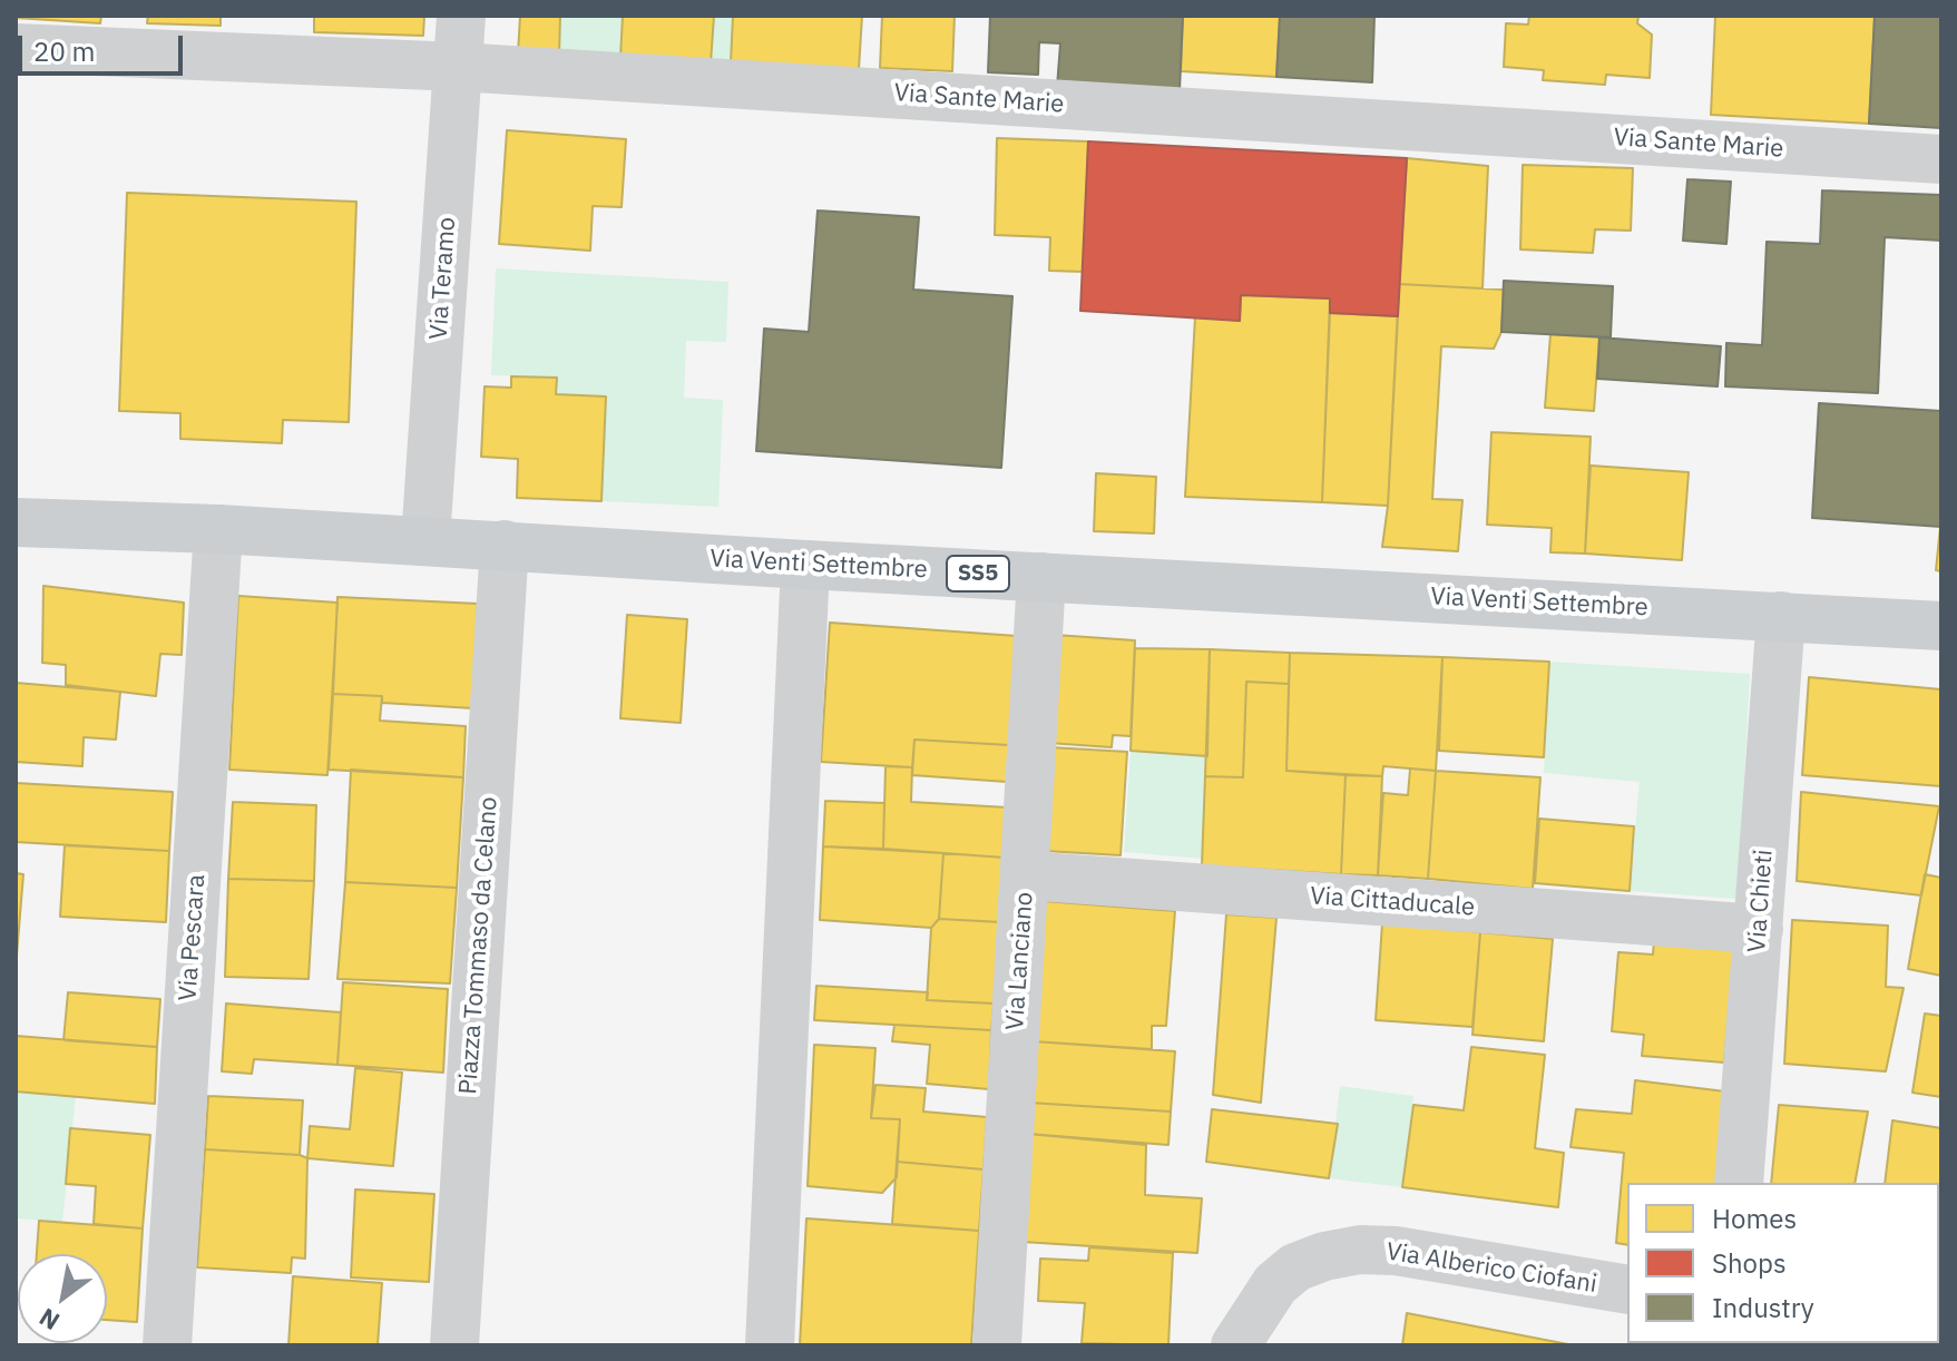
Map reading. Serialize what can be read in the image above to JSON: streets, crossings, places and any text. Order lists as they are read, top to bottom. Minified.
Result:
{"streets":{"main road":["Via Venti Settembre","SS5"],"street":["Via Sante Marie","Via Teramo","Via Chieti","Via Cittaducale","Via Pescara","Piazza Tommaso da Celano","Via Lanciano","Via Alberico Ciofani"]},"crossings":[["Via Sante Marie","Via Teramo"],["Via Teramo","Via Venti Settembre"],["Via Venti Settembre","Via Chieti"],["Via Venti Settembre","Via Pescara"],["Via Venti Settembre","Piazza Tommaso da Celano"],["Via Venti Settembre","Via Lanciano"],["Via Chieti","Via Cittaducale"],["Via Cittaducale","Via Lanciano"]],"legend":["Homes","Shops","Industry"],"scale_bar":"20 m","north":"bottom left"}
